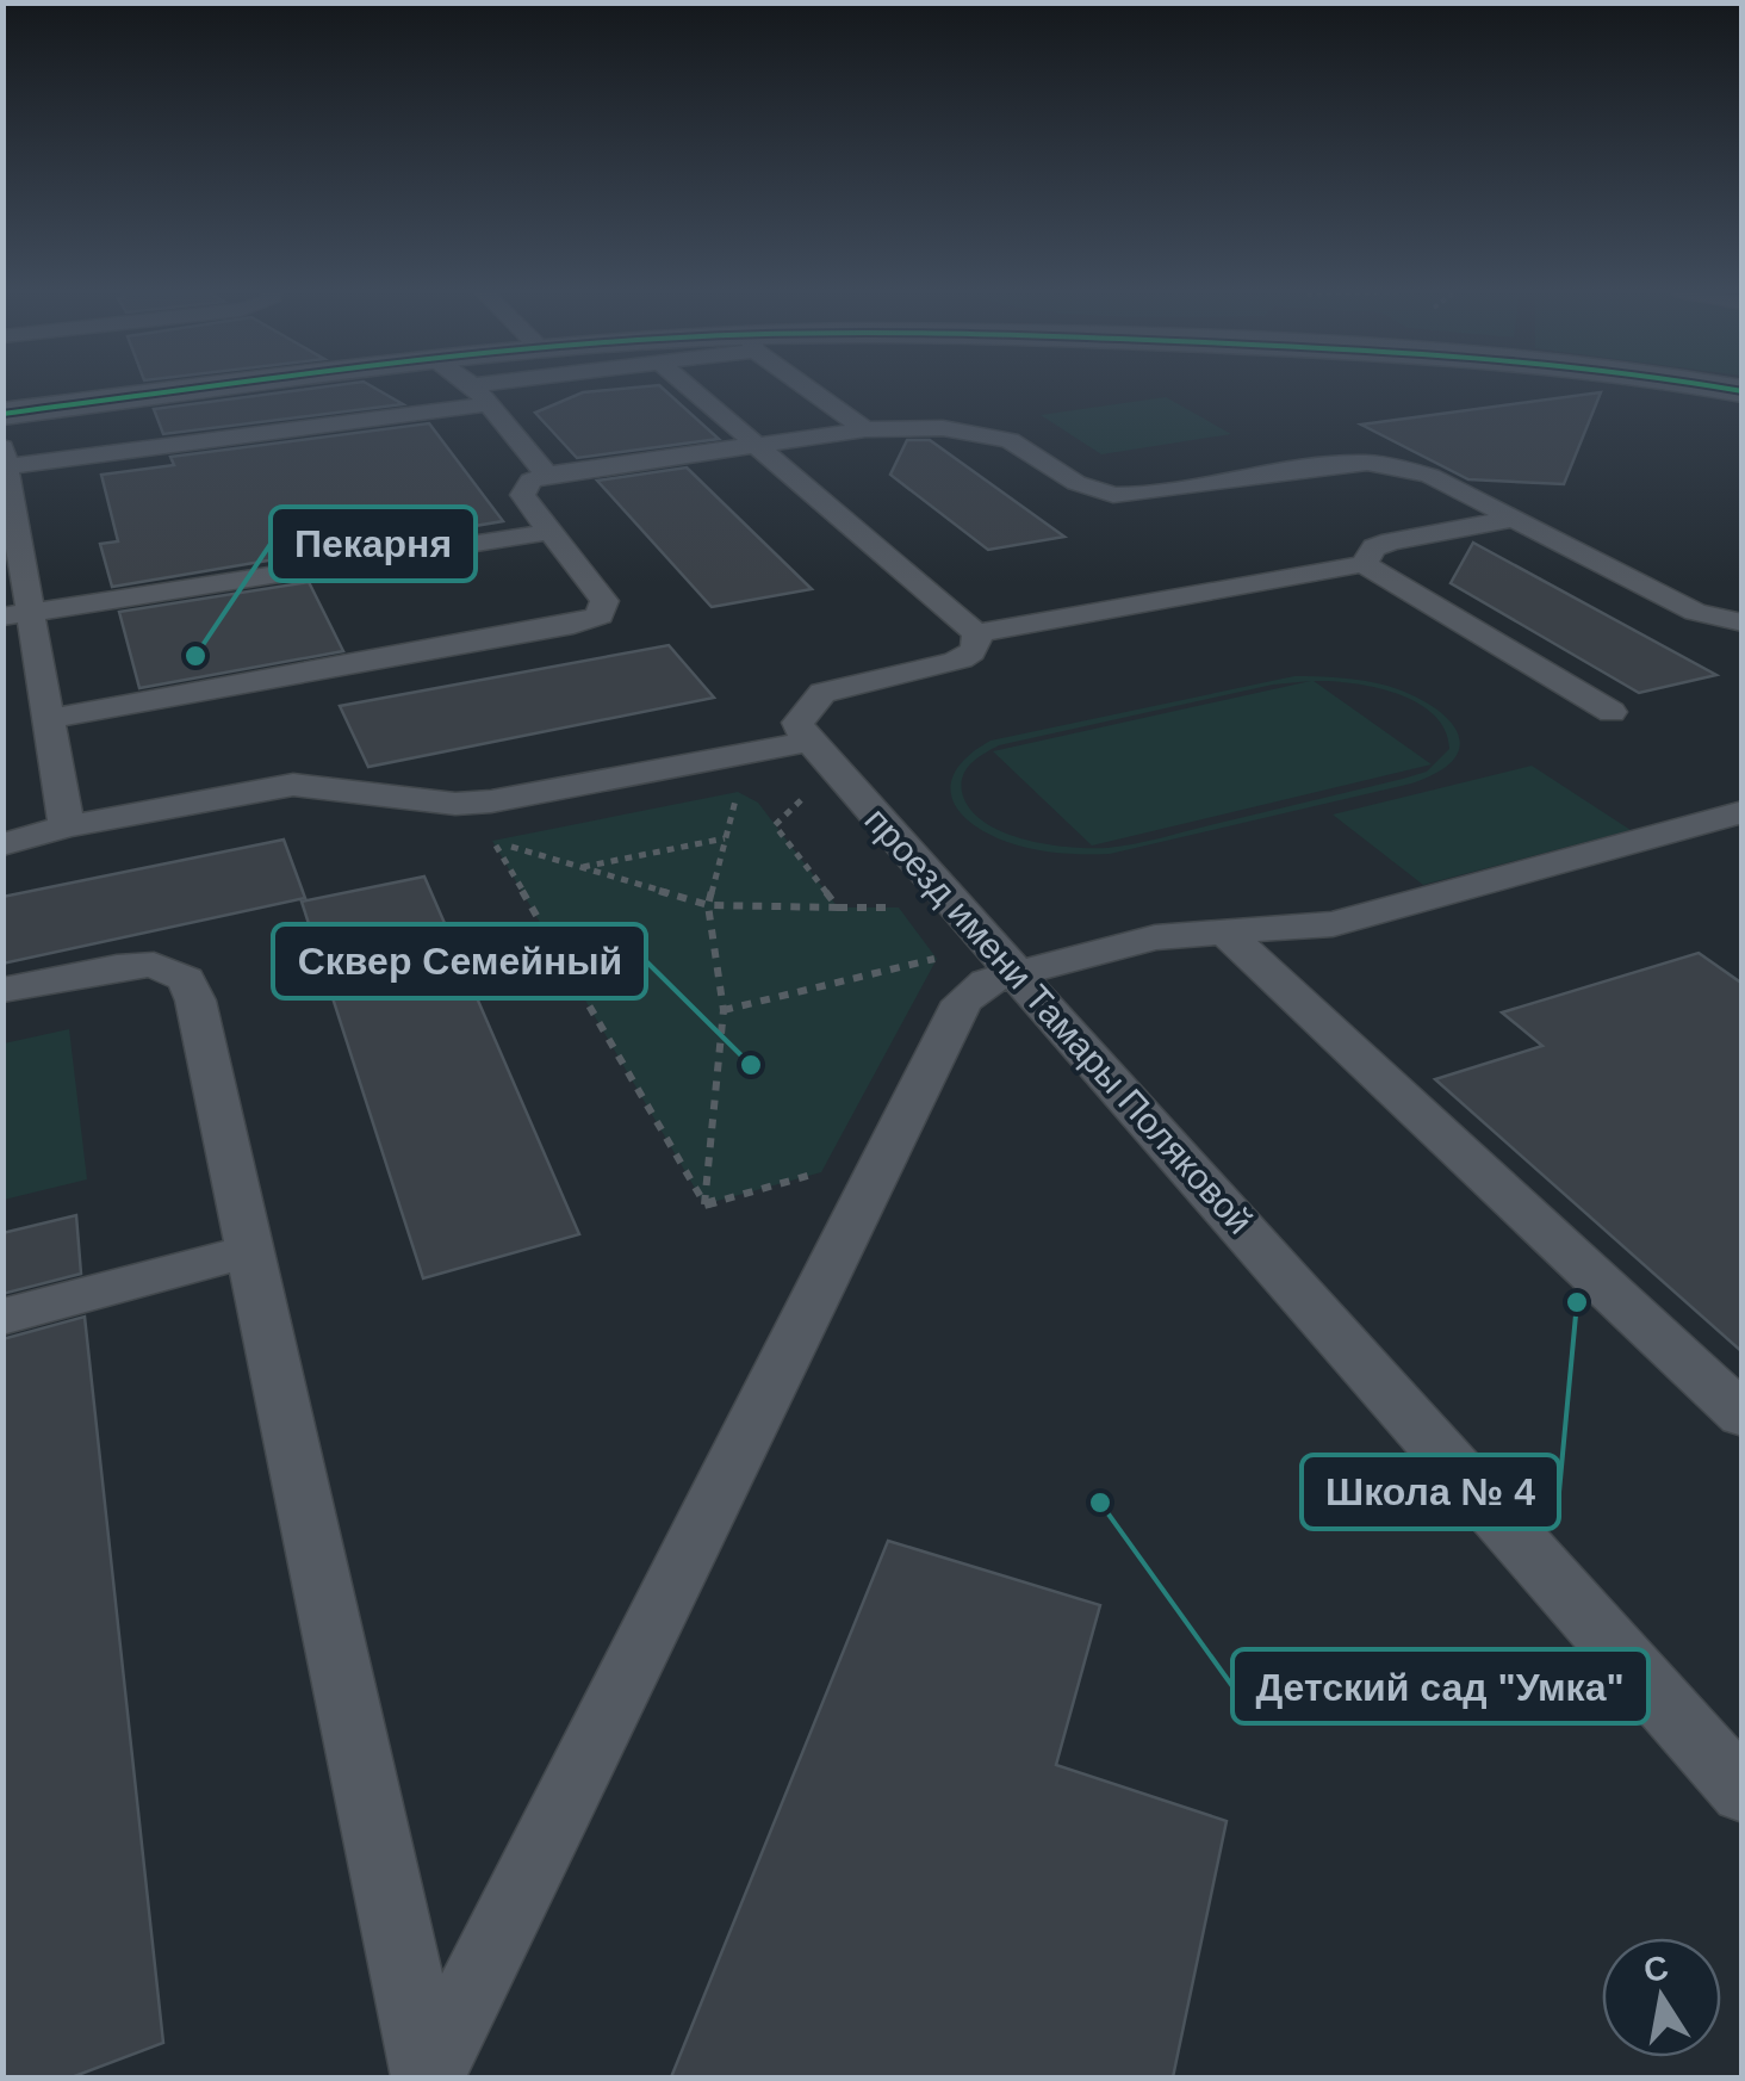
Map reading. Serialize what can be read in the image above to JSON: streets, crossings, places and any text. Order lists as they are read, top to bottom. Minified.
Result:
{"streets":{"lane":["проезд имени Тамары Поляковой"]},"places":["Пекарня","Сквер Семейный","Школа № 4","Детский сад \"Умка\""],"north":"top"}
